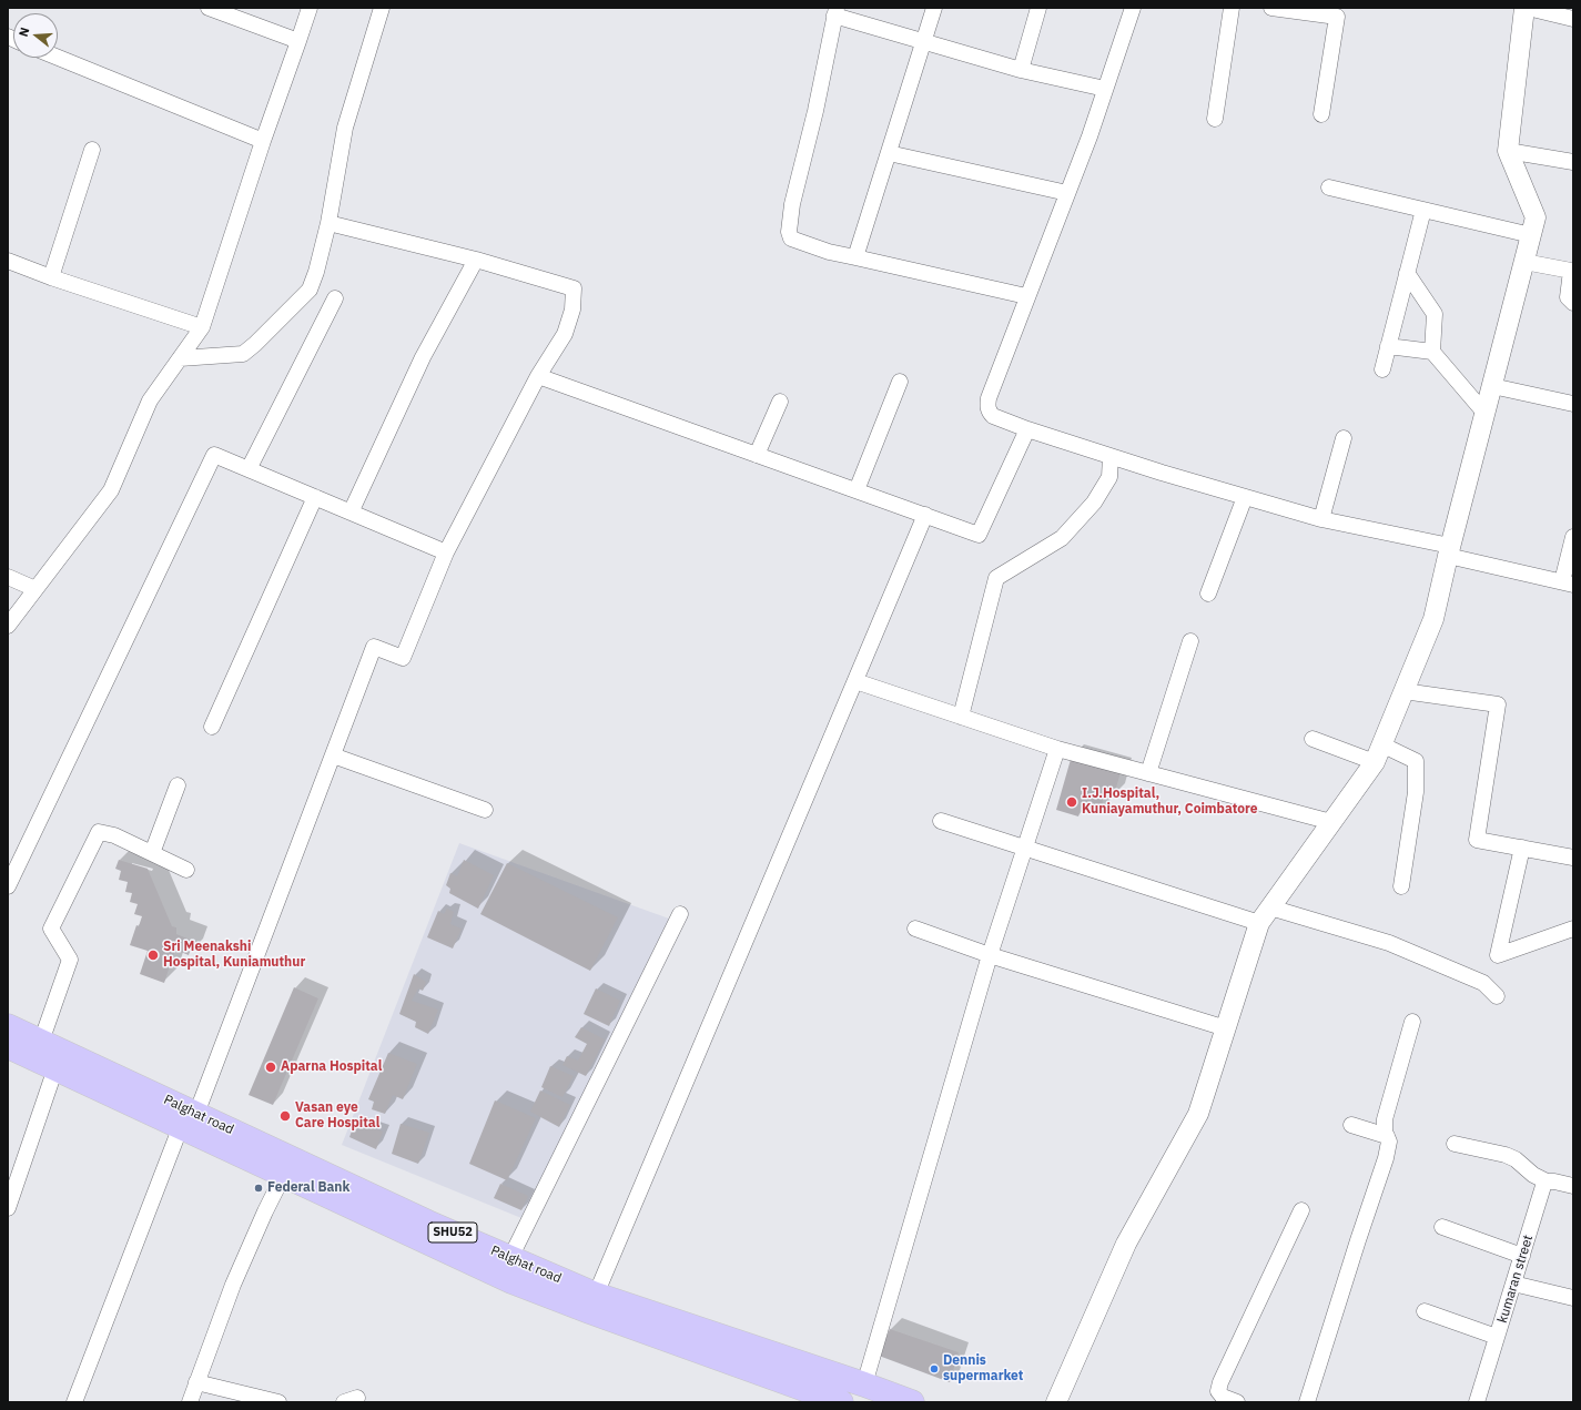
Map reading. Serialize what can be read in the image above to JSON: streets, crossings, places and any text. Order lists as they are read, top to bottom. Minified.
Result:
{"streets":{"main road":["Palghat road","SHU52"],"street":["kumaran street"]},"places":["I.J.Hospital, Kuniayamuthur, Coimbatore","Sri Meenakshi Hospital, Kuniamuthur","Aparna Hospital","Vasan eye Care Hospital","Federal Bank","Dennis supermarket"],"north":"left"}
